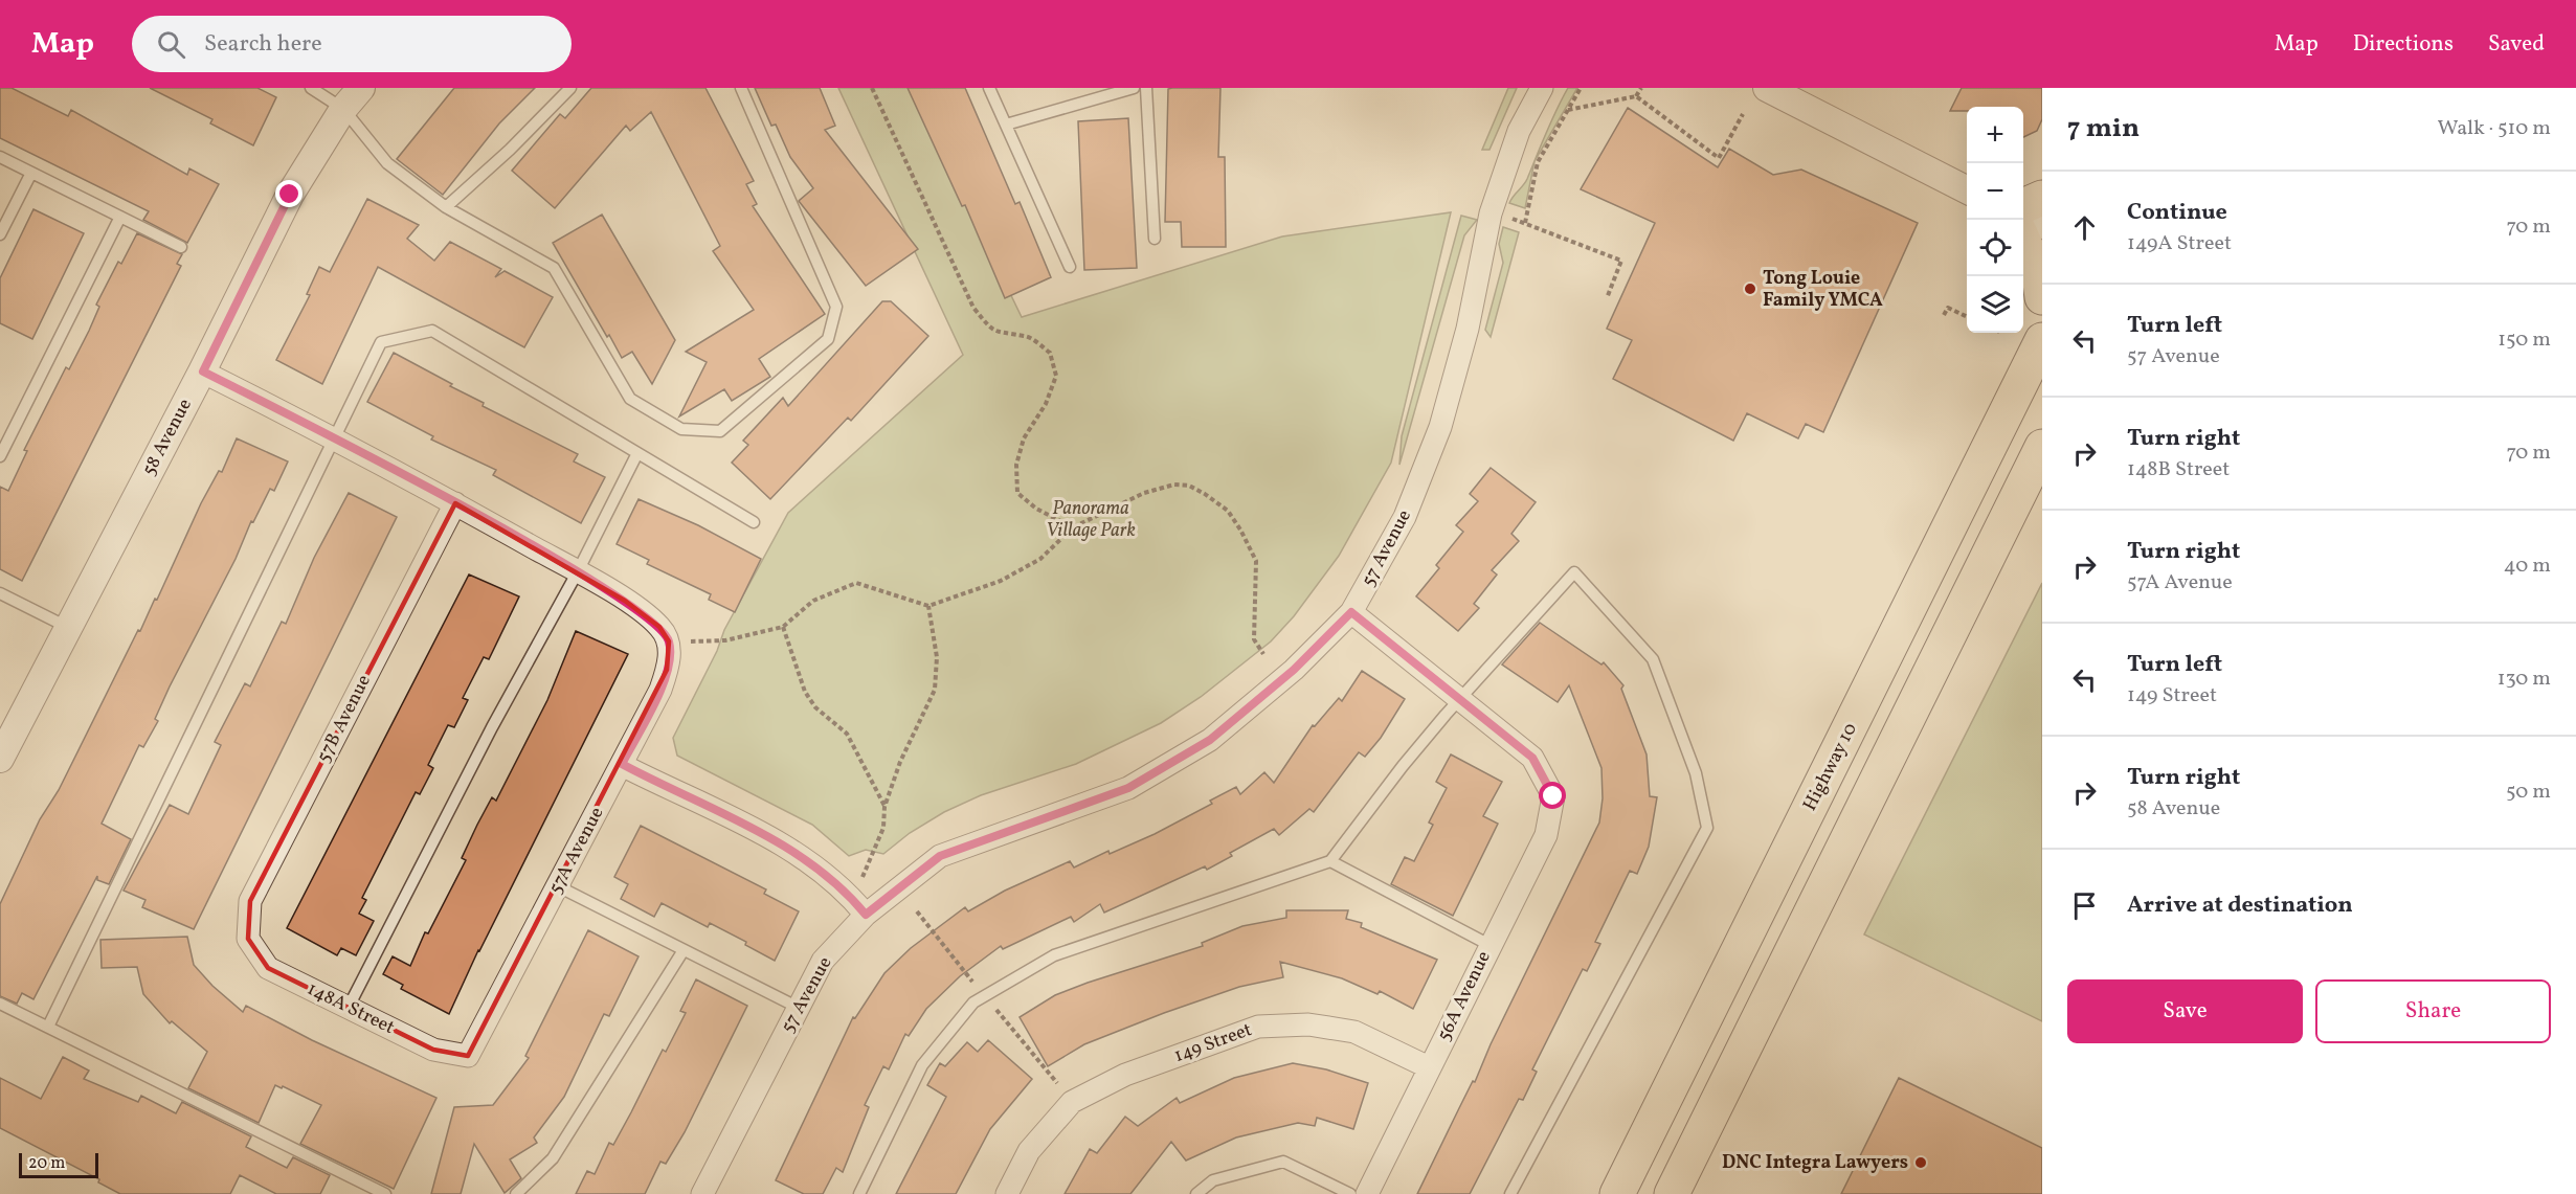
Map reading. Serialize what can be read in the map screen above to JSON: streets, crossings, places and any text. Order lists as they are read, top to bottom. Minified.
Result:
{"streets":{"highway":["Highway 10"],"street":["58 Avenue","57 Avenue","57B Avenue","57A Avenue","56A Avenue","148A Street","149 Street"]},"crossings":[["57B Avenue","148A Street"],["57A Avenue","148A Street"],["56A Avenue","149 Street"]],"parks":["Panorama Village Park"],"places":["Tong Louie Family YMCA","DNC Integra Lawyers"],"scale_bar":"20 m","page":{"header":"Map","search":"Search here","nav":["Map","Directions","Saved"],"heading":["7 min","Walk · 510 m"],"map_buttons":["+","−"],"list":[["Continue","149A Street","70 m"],["Turn left","57 Avenue","150 m"],["Turn right","148B Street","70 m"],["Turn right","57A Avenue","40 m"],["Turn left","149 Street","130 m"],["Turn right","58 Avenue","50 m"],"Arrive at destination"],"buttons":["Save","Share"],"scale":"20 m"}}
